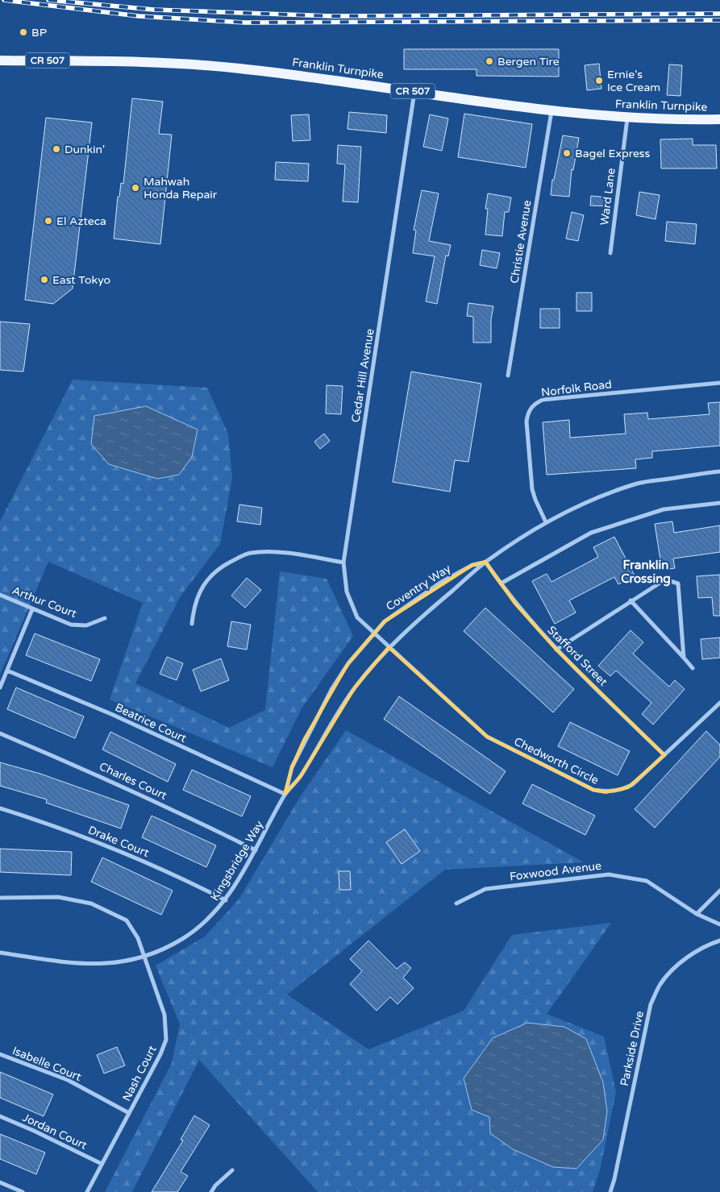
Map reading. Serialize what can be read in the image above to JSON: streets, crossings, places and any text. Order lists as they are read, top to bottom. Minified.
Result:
{"streets":{"main road":["CR 507","Franklin Turnpike"],"street":["Ward Lane","Christie Avenue","Cedar Hill Avenue","Norfolk Road","Coventry Way","Arthur Court","Stafford Street","Beatrice Court","Chedworth Circle","Charles Court","Drake Court","Kingsbridge Way","Foxwood Avenue","Parkside Drive","Isabelle Court","Nash Court","Jordan Court"]},"crossings":[["Franklin Turnpike","Ward Lane"],["Franklin Turnpike","Christie Avenue"],["Franklin Turnpike","Cedar Hill Avenue"],["Cedar Hill Avenue","Coventry Way"],["Cedar Hill Avenue","Chedworth Circle"],["Cedar Hill Avenue","Kingsbridge Way"],["Coventry Way","Stafford Street"],["Coventry Way","Beatrice Court"],["Coventry Way","Chedworth Circle"],["Coventry Way","Kingsbridge Way"],["Stafford Street","Chedworth Circle"],["Beatrice Court","Kingsbridge Way"],["Chedworth Circle","Kingsbridge Way"],["Charles Court","Kingsbridge Way"],["Drake Court","Kingsbridge Way"],["Kingsbridge Way","Nash Court"],["Isabelle Court","Nash Court"],["Nash Court","Jordan Court"]],"districts":["Franklin Crossing"],"places":["BP","Bergen Tire","Ernie's Ice Cream","Dunkin'","Bagel Express","Mahwah Honda Repair","El Azteca","East Tokyo"]}
